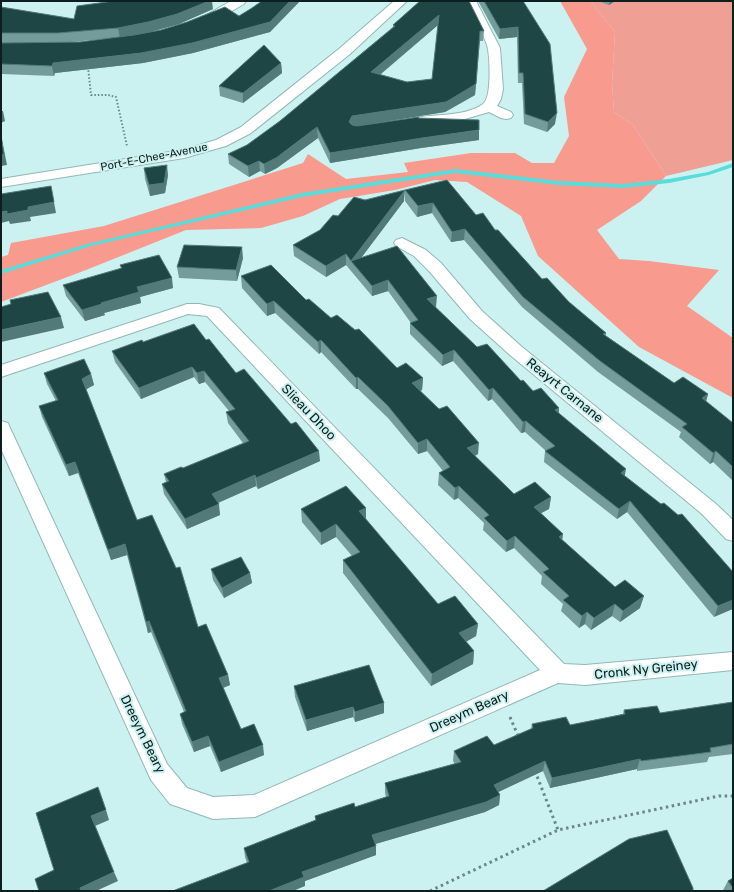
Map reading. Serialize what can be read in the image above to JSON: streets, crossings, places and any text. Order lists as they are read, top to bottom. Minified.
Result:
{"streets":{"street":["Port-E-Chee-Avenue","Reayrt Carnane","Slieau Dhoo","Cronk Ny Greiney","Dreeym Beary"]},"crossings":[["Slieau Dhoo","Cronk Ny Greiney"],["Slieau Dhoo","Dreeym Beary"],["Cronk Ny Greiney","Dreeym Beary"]]}
